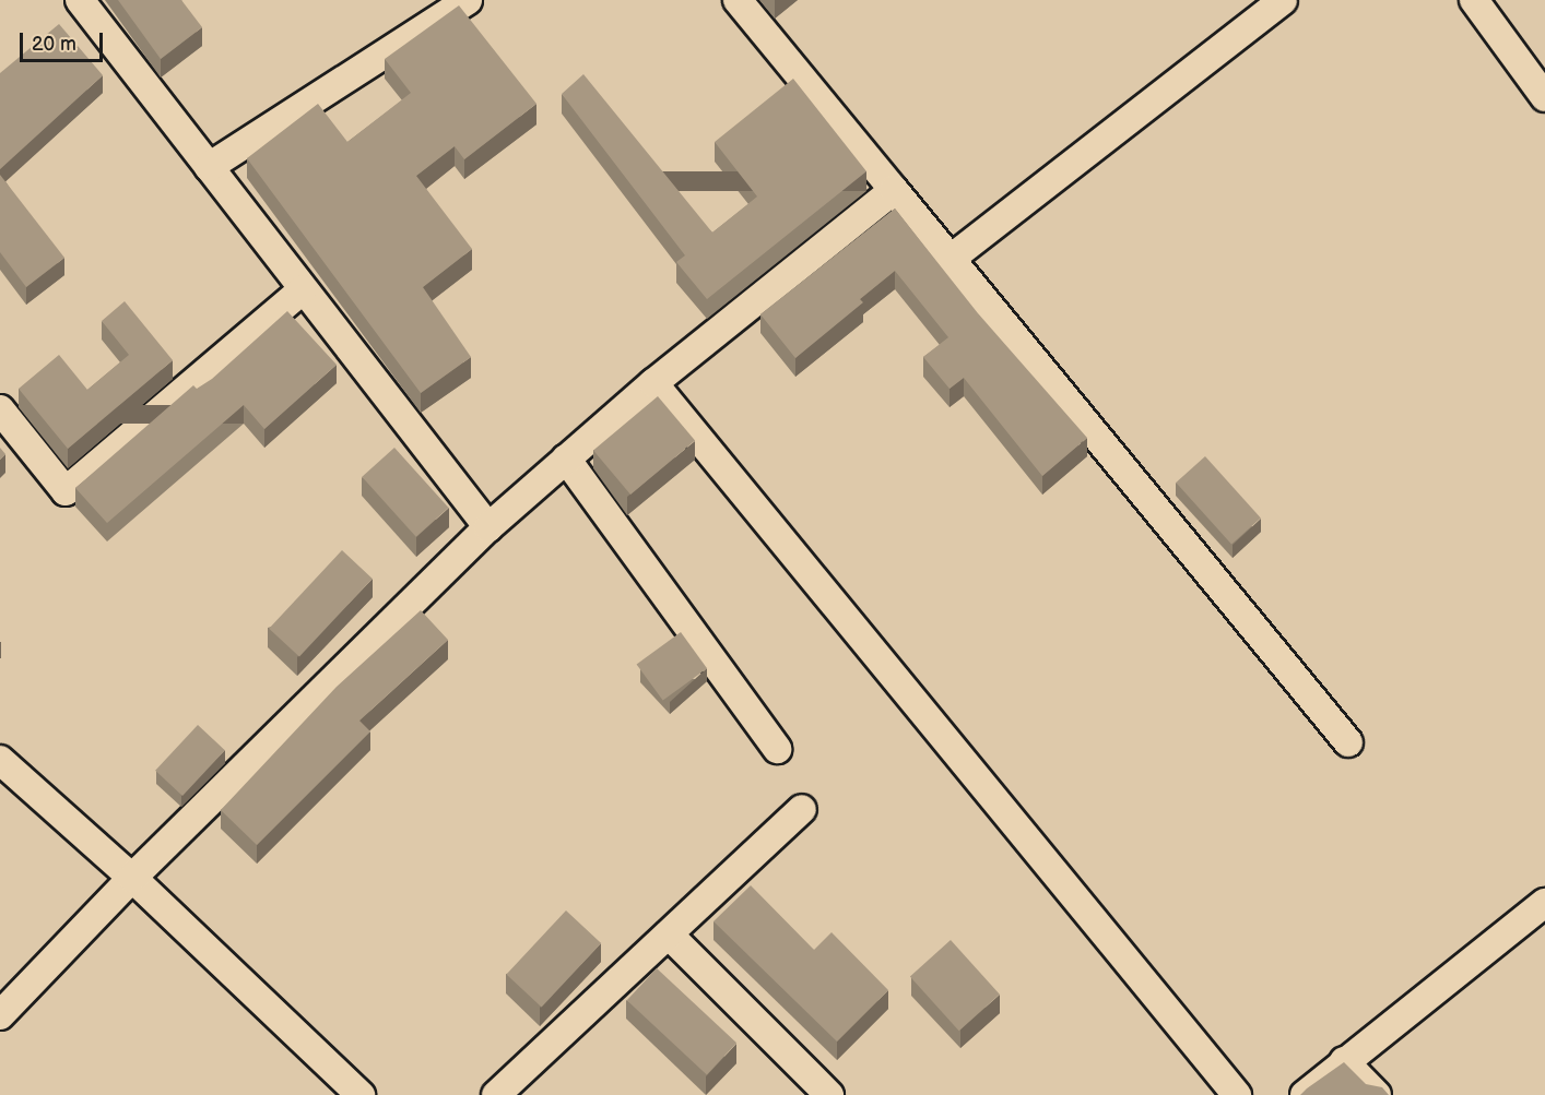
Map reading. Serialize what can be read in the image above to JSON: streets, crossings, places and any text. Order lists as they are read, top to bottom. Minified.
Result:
{"scale_bar":"20 m"}
